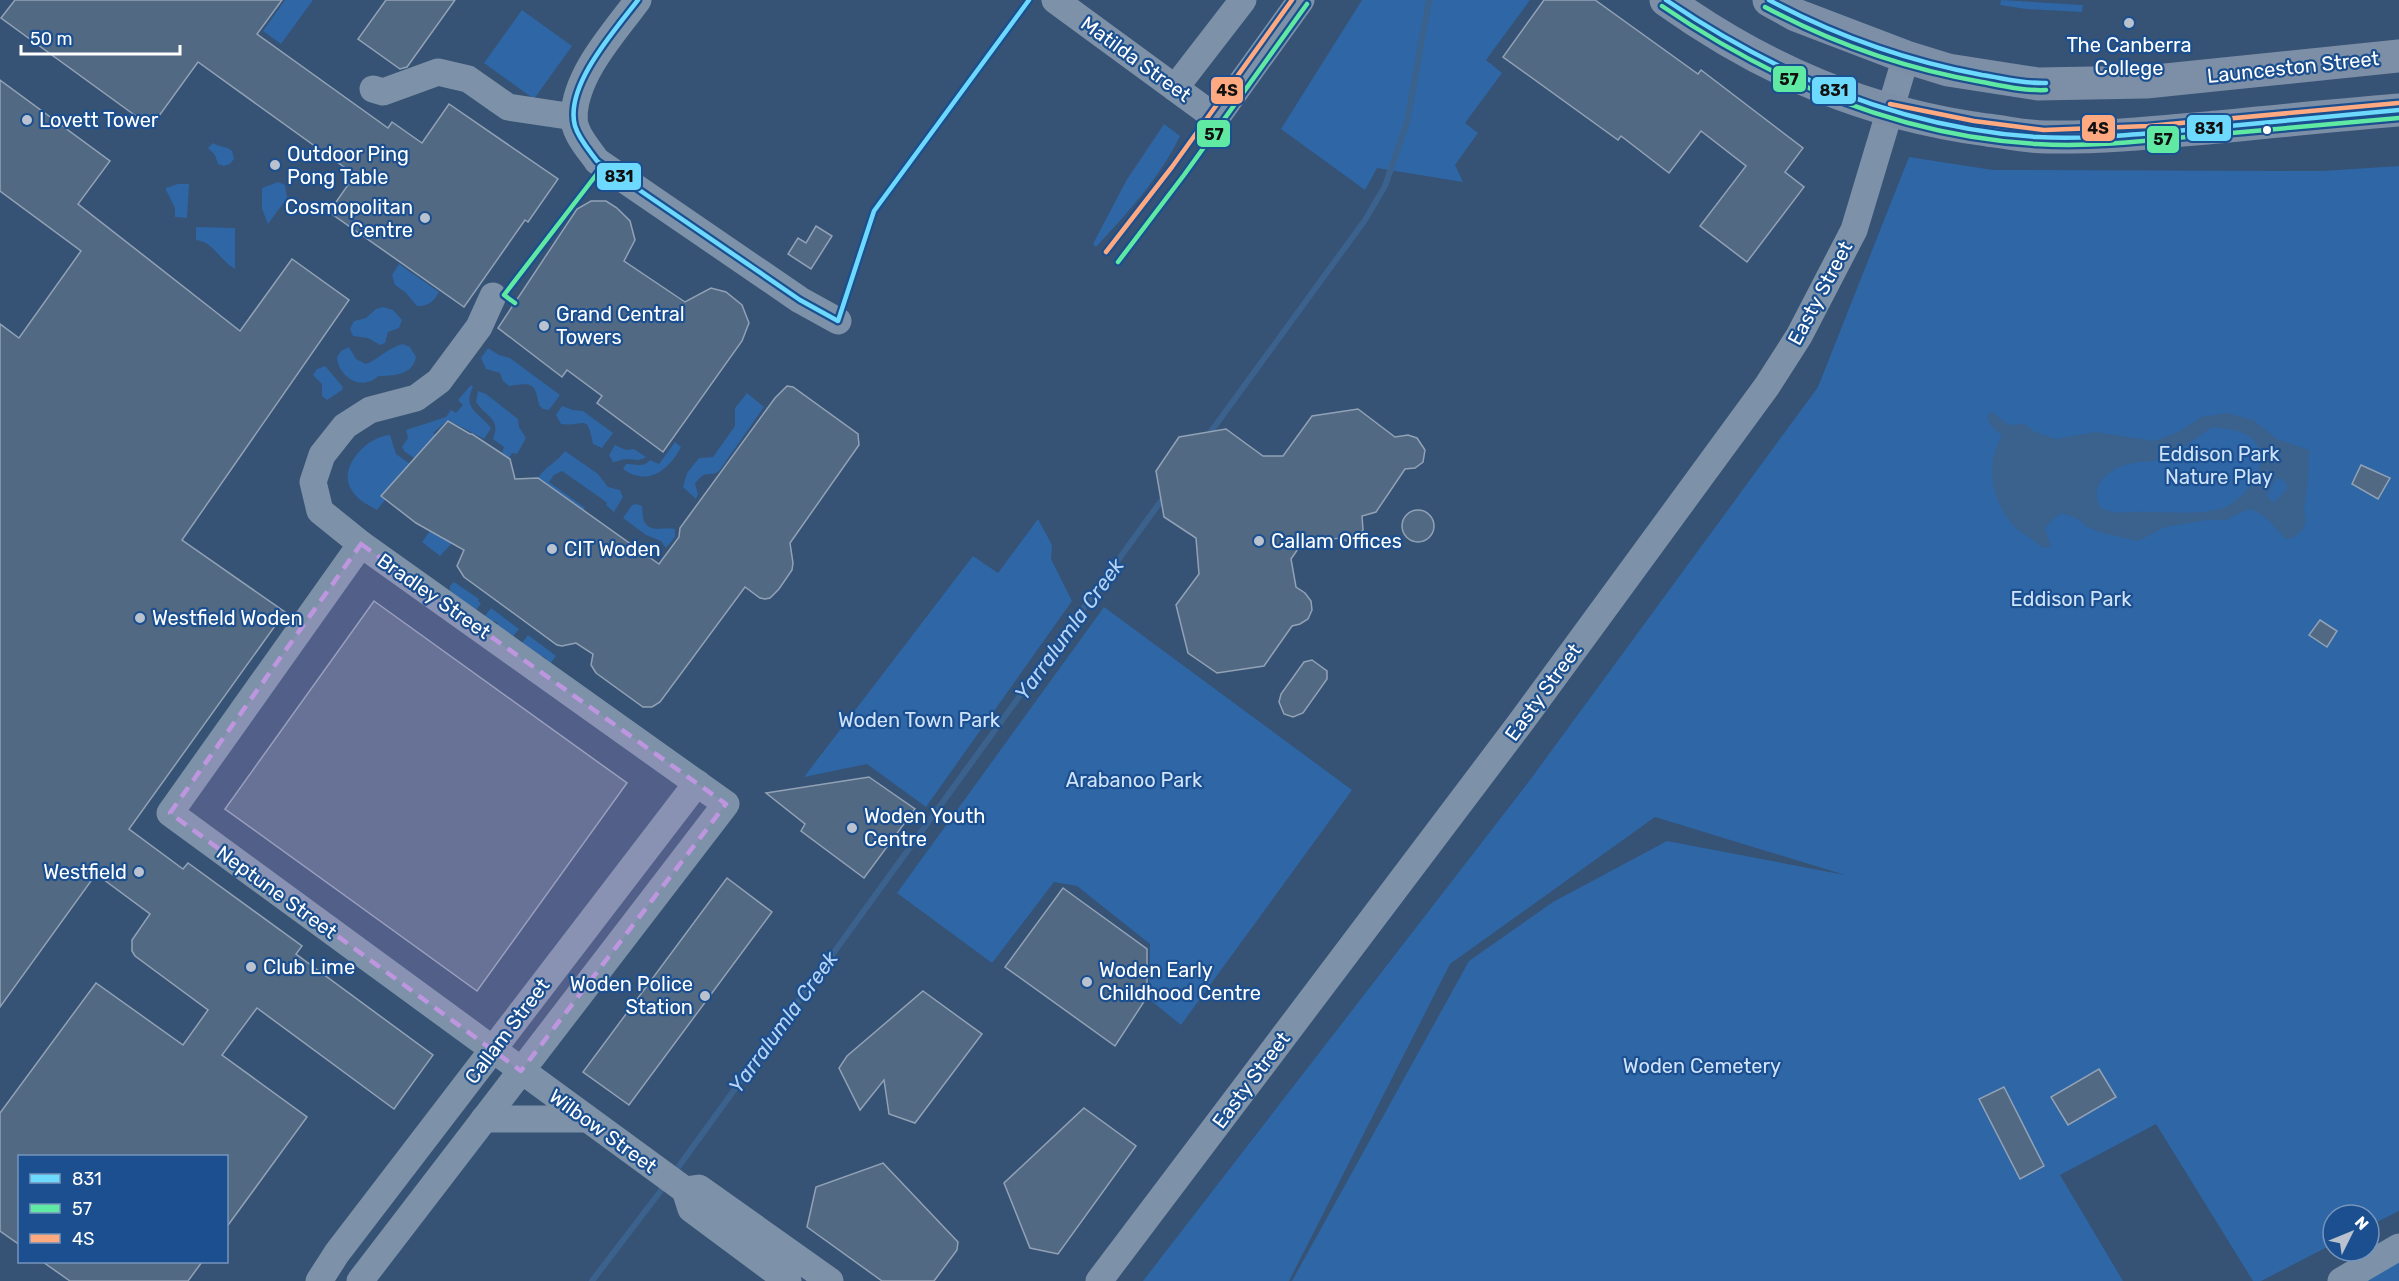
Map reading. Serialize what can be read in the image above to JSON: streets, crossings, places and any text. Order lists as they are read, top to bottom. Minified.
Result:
{"streets":{"main road":["Launceston Street"],"street":["Matilda Street","Easty Street","Bradley Street","Neptune Street","Callam Street","Wilbow Street"]},"crossings":[["Launceston Street","Easty Street"],["Bradley Street","Neptune Street"],["Bradley Street","Callam Street"],["Neptune Street","Callam Street"],["Neptune Street","Wilbow Street"],["Callam Street","Wilbow Street"]],"water":["Yarralumla Creek"],"parks":["Eddison Park Nature Play","Eddison Park","Woden Town Park","Arabanoo Park","Woden Cemetery"],"places":["The Canberra College","Lovett Tower","Outdoor Ping Pong Table","Cosmopolitan Centre","Grand Central Towers","Callam Offices","CIT Woden","Westfield Woden","Woden Youth Centre","Westfield","Club Lime","Woden Early Childhood Centre","Woden Police Station"],"lines":["transit line 831","transit line 4S","transit line 57"],"legend":["831","57","4S"],"scale_bar":"50 m","north":"top right"}
